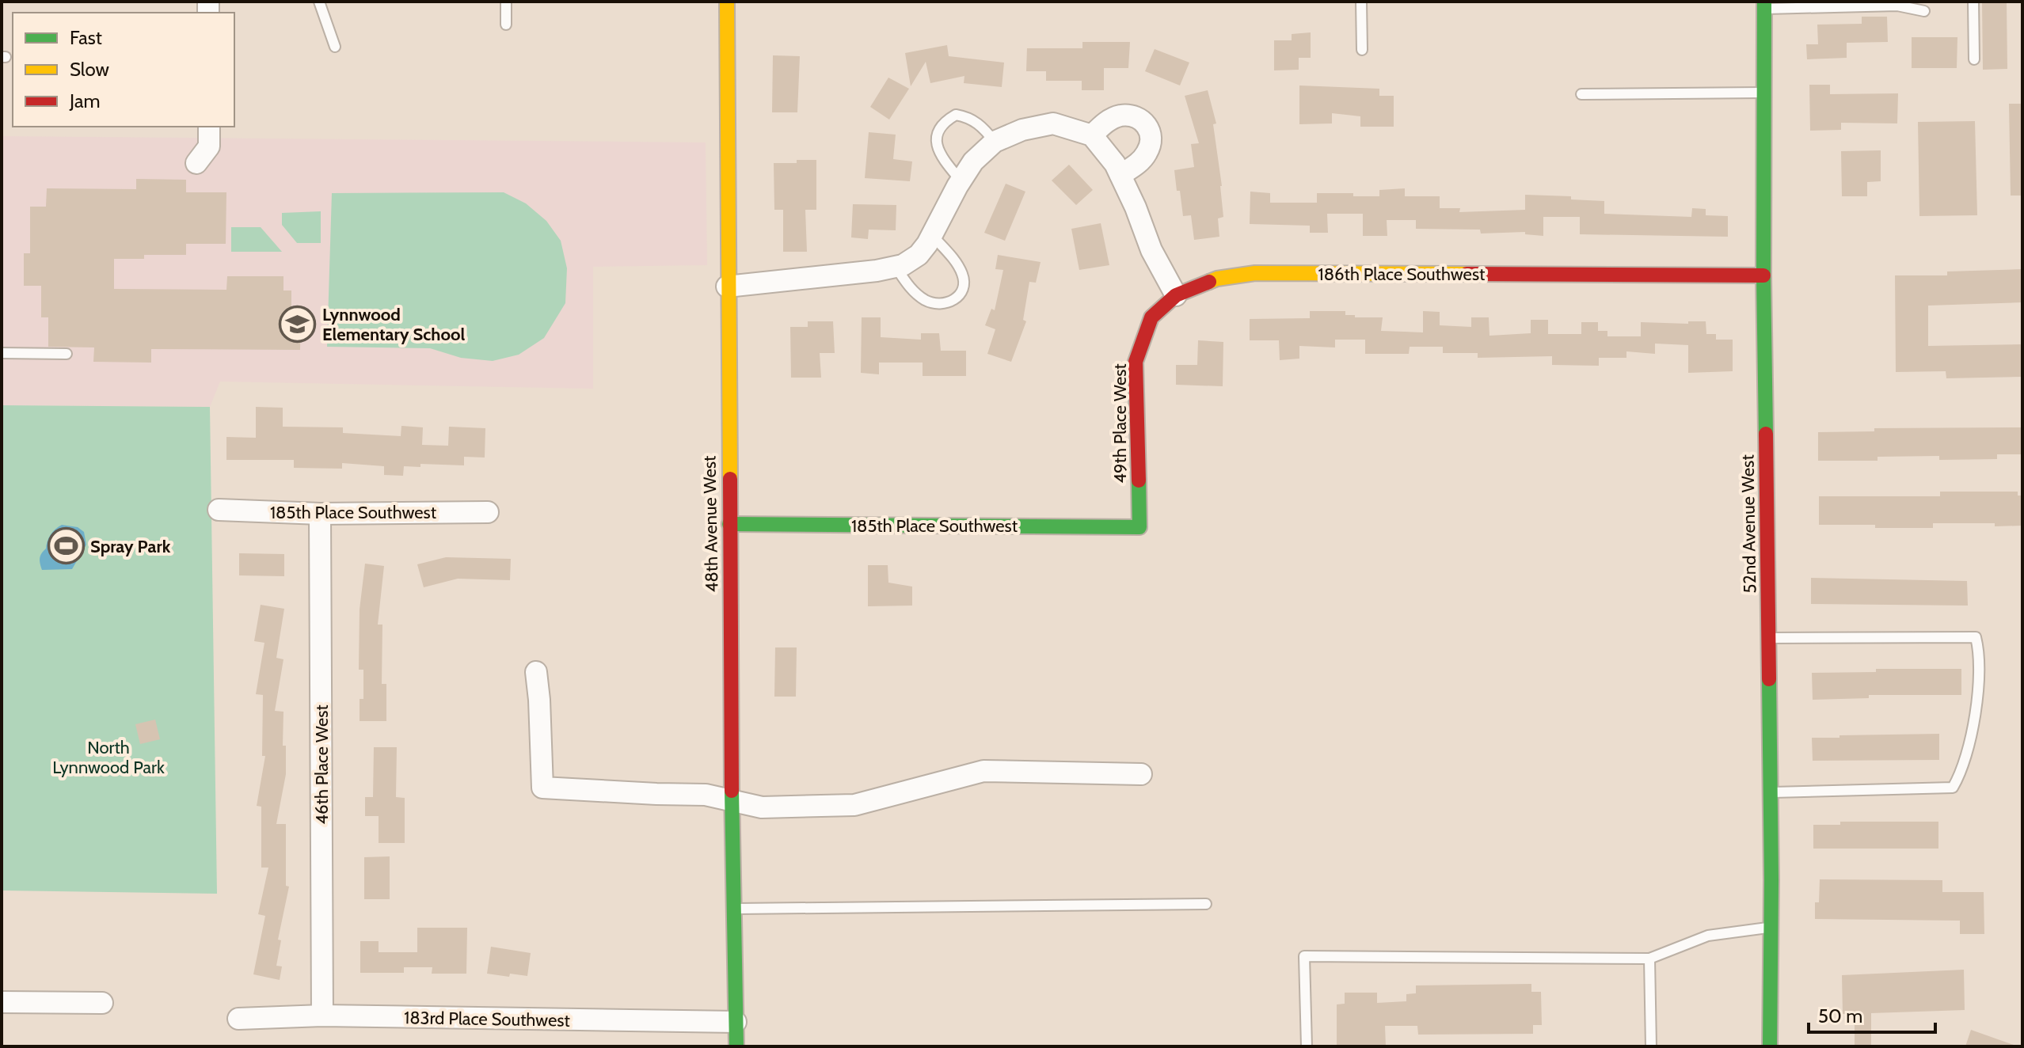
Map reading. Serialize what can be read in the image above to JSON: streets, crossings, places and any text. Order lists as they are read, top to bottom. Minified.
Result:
{"streets":{"street":["186th Place Southwest","49th Place West","185th Place Southwest","48th Avenue West","52nd Avenue West","46th Place West","183rd Place Southwest"]},"crossings":[["186th Place Southwest","49th Place West"],["186th Place Southwest","52nd Avenue West"],["49th Place West","185th Place Southwest"],["185th Place Southwest","48th Avenue West"],["185th Place Southwest","46th Place West"],["48th Avenue West","183rd Place Southwest"],["46th Place West","183rd Place Southwest"]],"parks":["North Lynnwood Park"],"places":{"school or university":["Lynnwood Elementary School"],"sports":["Spray Park"]},"legend":["Fast","Slow","Jam"],"scale_bar":"50 m"}
